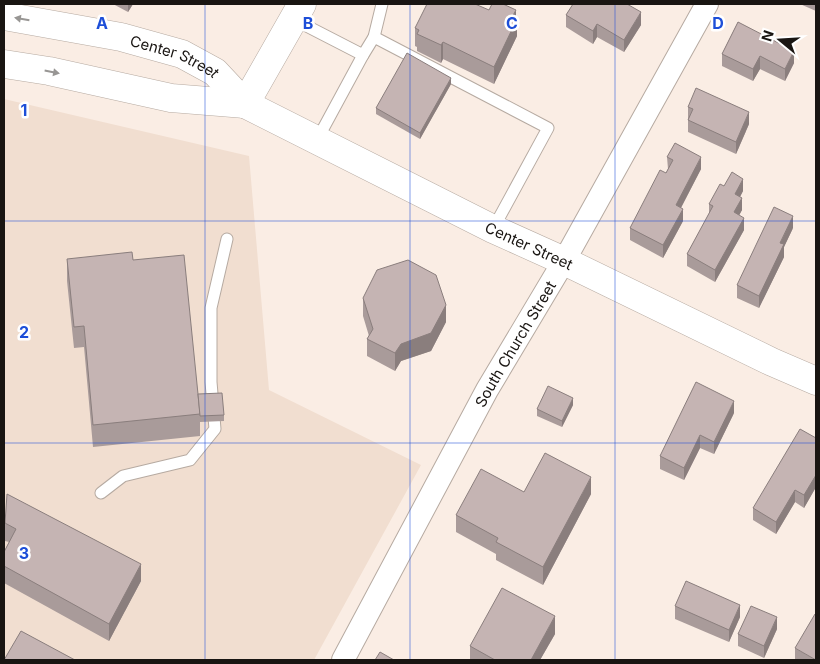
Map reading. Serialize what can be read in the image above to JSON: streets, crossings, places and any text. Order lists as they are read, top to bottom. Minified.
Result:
{"streets":{"main road":["Center Street"],"street":["South Church Street"]},"crossings":[["Center Street","South Church Street"]],"north":"left","grid":{"columns":["A","B","C","D"],"rows":["1","2","3"]}}
